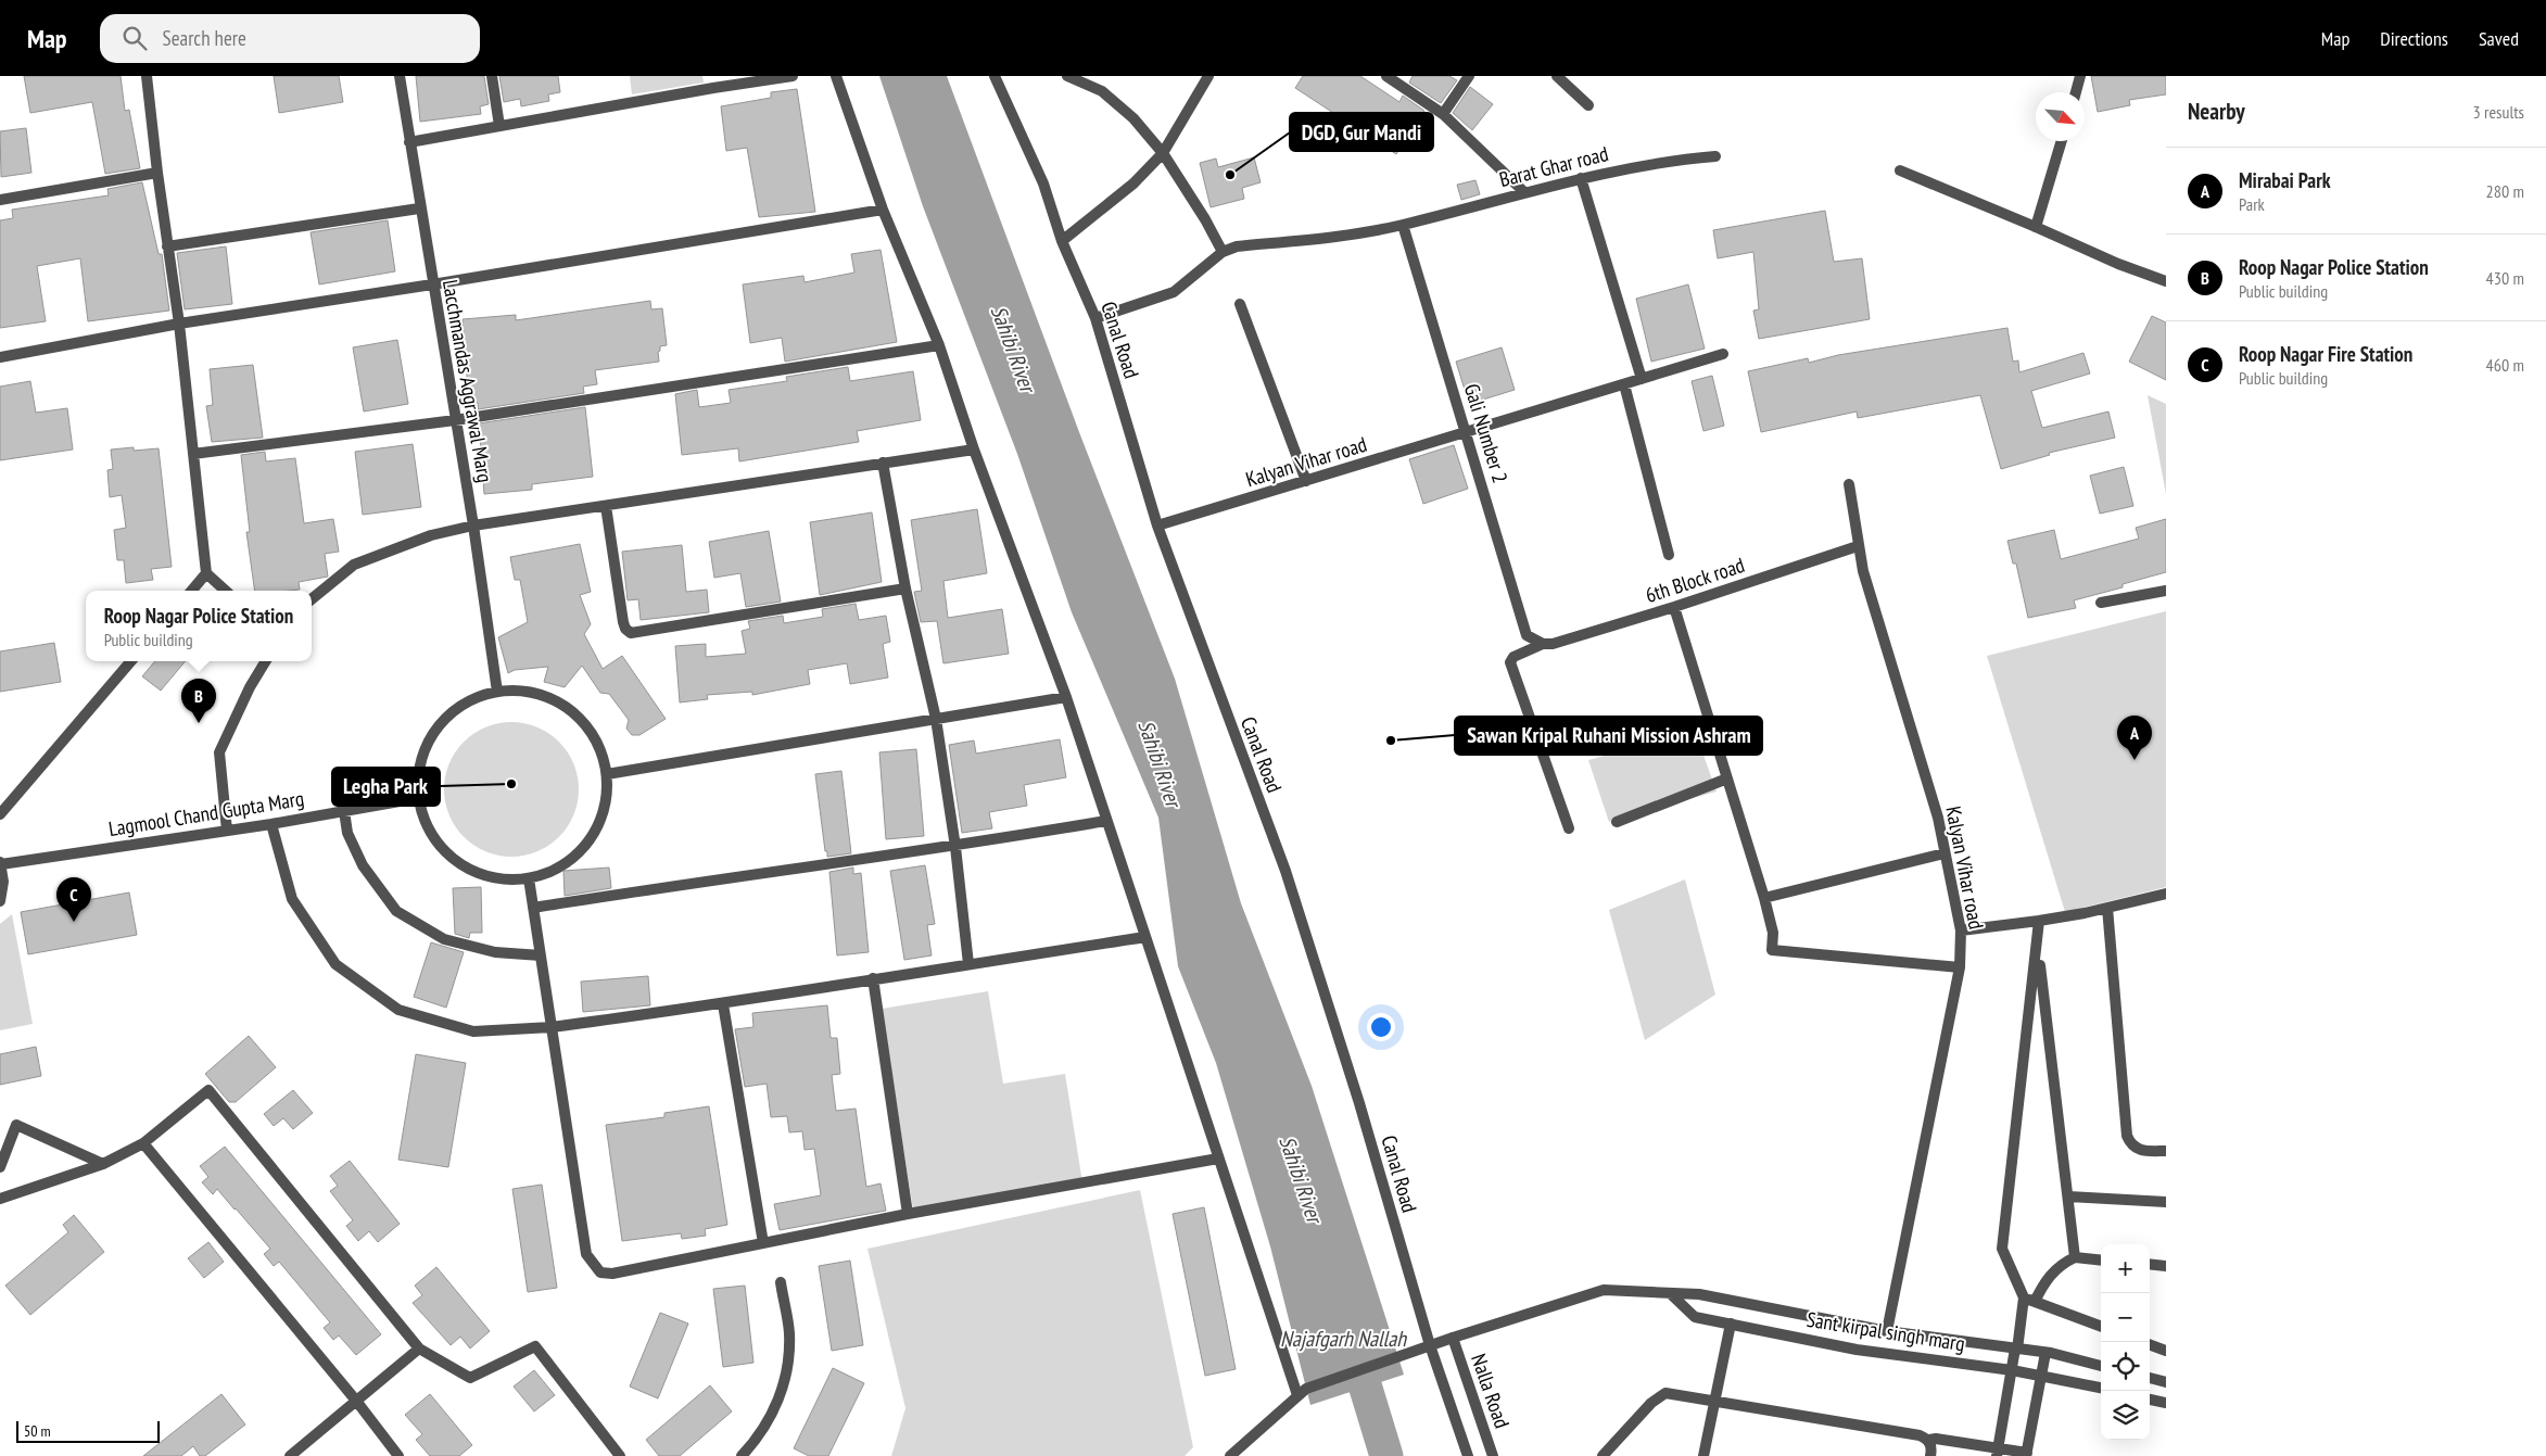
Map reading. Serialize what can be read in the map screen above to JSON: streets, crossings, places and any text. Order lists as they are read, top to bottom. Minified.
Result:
{"streets":{"street":["Barat Ghar road","Canal Road","Lacchmandas Aggrawal Marg","Gali Number 2","Kalyan Vihar road","6th Block road","Lagmool Chand Gupta Marg","Sant kirpal singh marg","Nalla Road"]},"crossings":[["Barat Ghar road","Gali Number 2"],["Canal Road","Kalyan Vihar road"],["Canal Road","Sant kirpal singh marg"],["Lacchmandas Aggrawal Marg","Lagmool Chand Gupta Marg"],["Gali Number 2","Kalyan Vihar road"],["Gali Number 2","6th Block road"],["Kalyan Vihar road","6th Block road"],["Kalyan Vihar road","Sant kirpal singh marg"],["Sant kirpal singh marg","Nalla Road"]],"water":["Sahibi River","Najafgarh Nallah"],"places":["DGD, Gur Mandi","Sawan Kripal Ruhani Mission Ashram","Legha Park"],"scale_bar":"50 m","north":"bottom right","page":{"header":"Map","search":"Search here","nav":["Map","Directions","Saved"],"heading":["Nearby","3 results"],"list":[{"mark":"A","name":"Mirabai Park","note":"Park","value":"280 m"},{"mark":"B","name":"Roop Nagar Police Station","note":"Public building","value":"430 m"},{"mark":"C","name":"Roop Nagar Fire Station","note":"Public building","value":"460 m"}],"popup":["Roop Nagar Police Station","Public building"],"pins":["B","A","C"],"map_buttons":["+","−"],"scale":"50 m"}}
